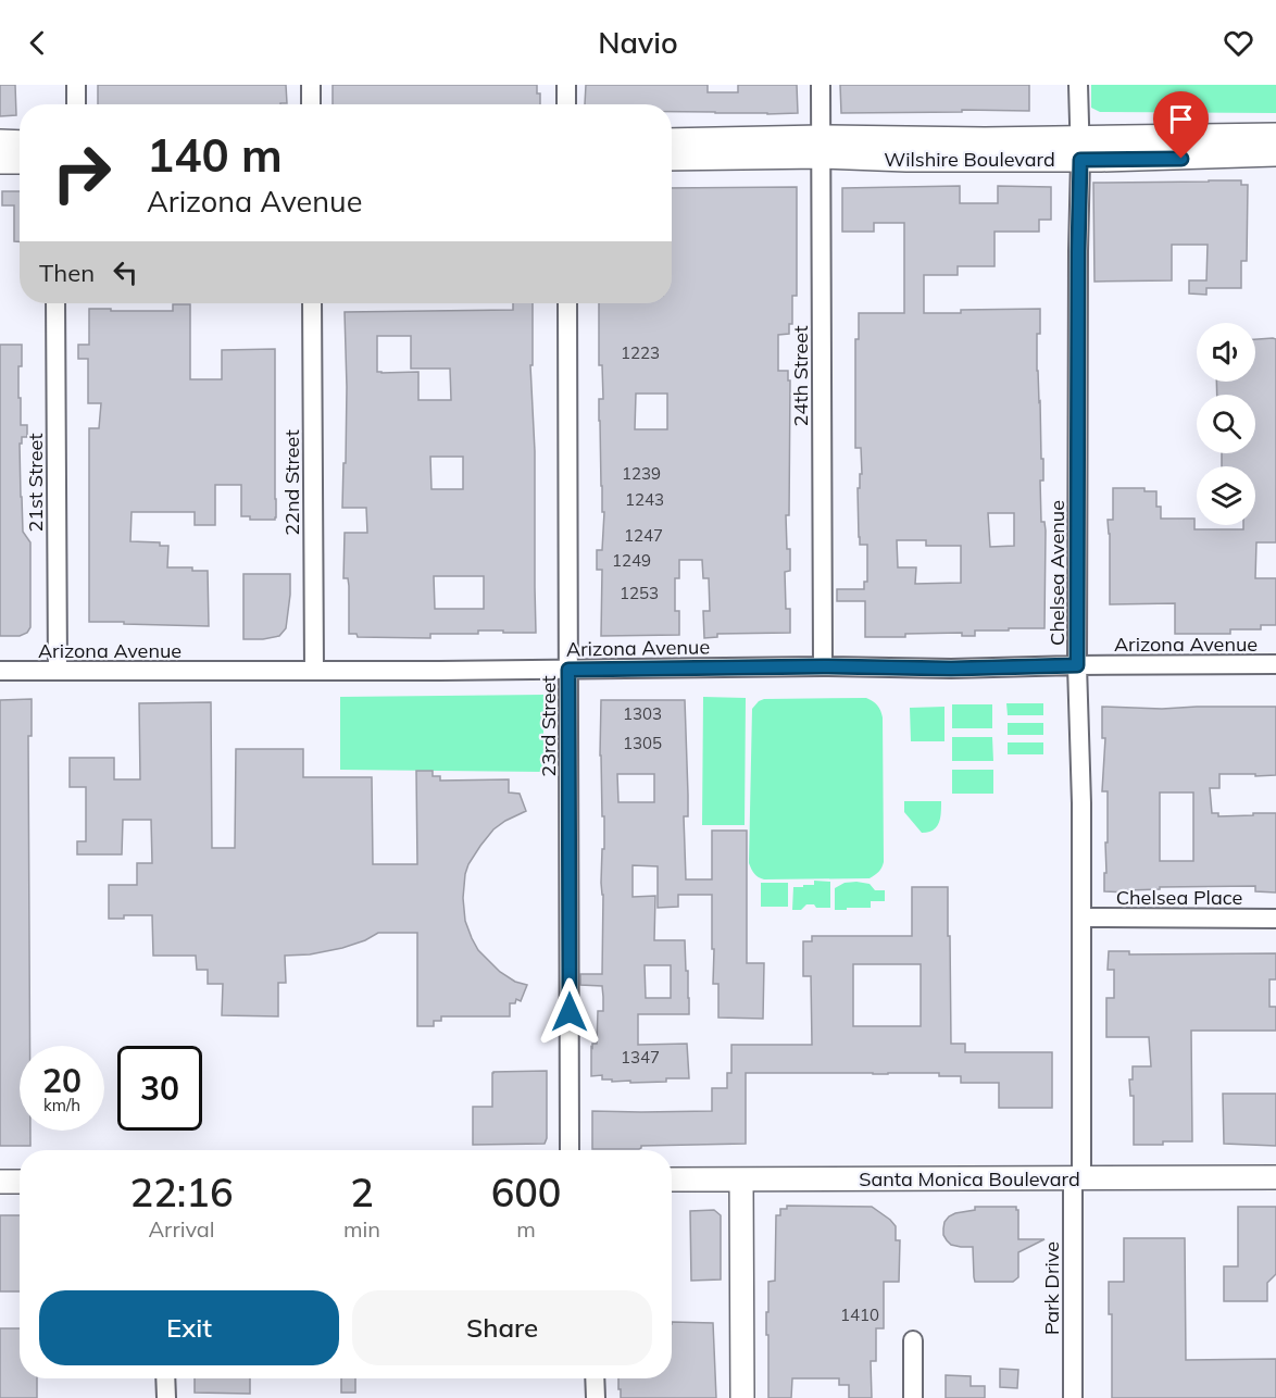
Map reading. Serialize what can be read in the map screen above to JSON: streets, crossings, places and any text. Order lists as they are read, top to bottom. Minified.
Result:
{"streets":{"main road":["Wilshire Boulevard","Santa Monica Boulevard"],"street":["24th Street","21st Street","22nd Street","Chelsea Avenue","Arizona Avenue","23rd Street","Chelsea Place","Park Drive"]},"crossings":[["Wilshire Boulevard","24th Street"],["Wilshire Boulevard","Chelsea Avenue"],["24th Street","Arizona Avenue"],["21st Street","Arizona Avenue"],["22nd Street","Arizona Avenue"],["Chelsea Avenue","Arizona Avenue"],["Chelsea Avenue","Chelsea Place"],["Chelsea Avenue","Santa Monica Boulevard"],["Chelsea Avenue","Park Drive"],["Arizona Avenue","23rd Street"],["Santa Monica Boulevard","Park Drive"]],"house_numbers":["1223","1239","1243","1247","1249","1253","1303","1305","1347","1410"],"page":{"header":"Navio","turn":["140 m","Arizona Avenue"],"then":"Then","speed":"20 km/h","limit":"30","eta":["22:16","Arrival","2","min","600","m"],"buttons":["Exit","Share"]}}
